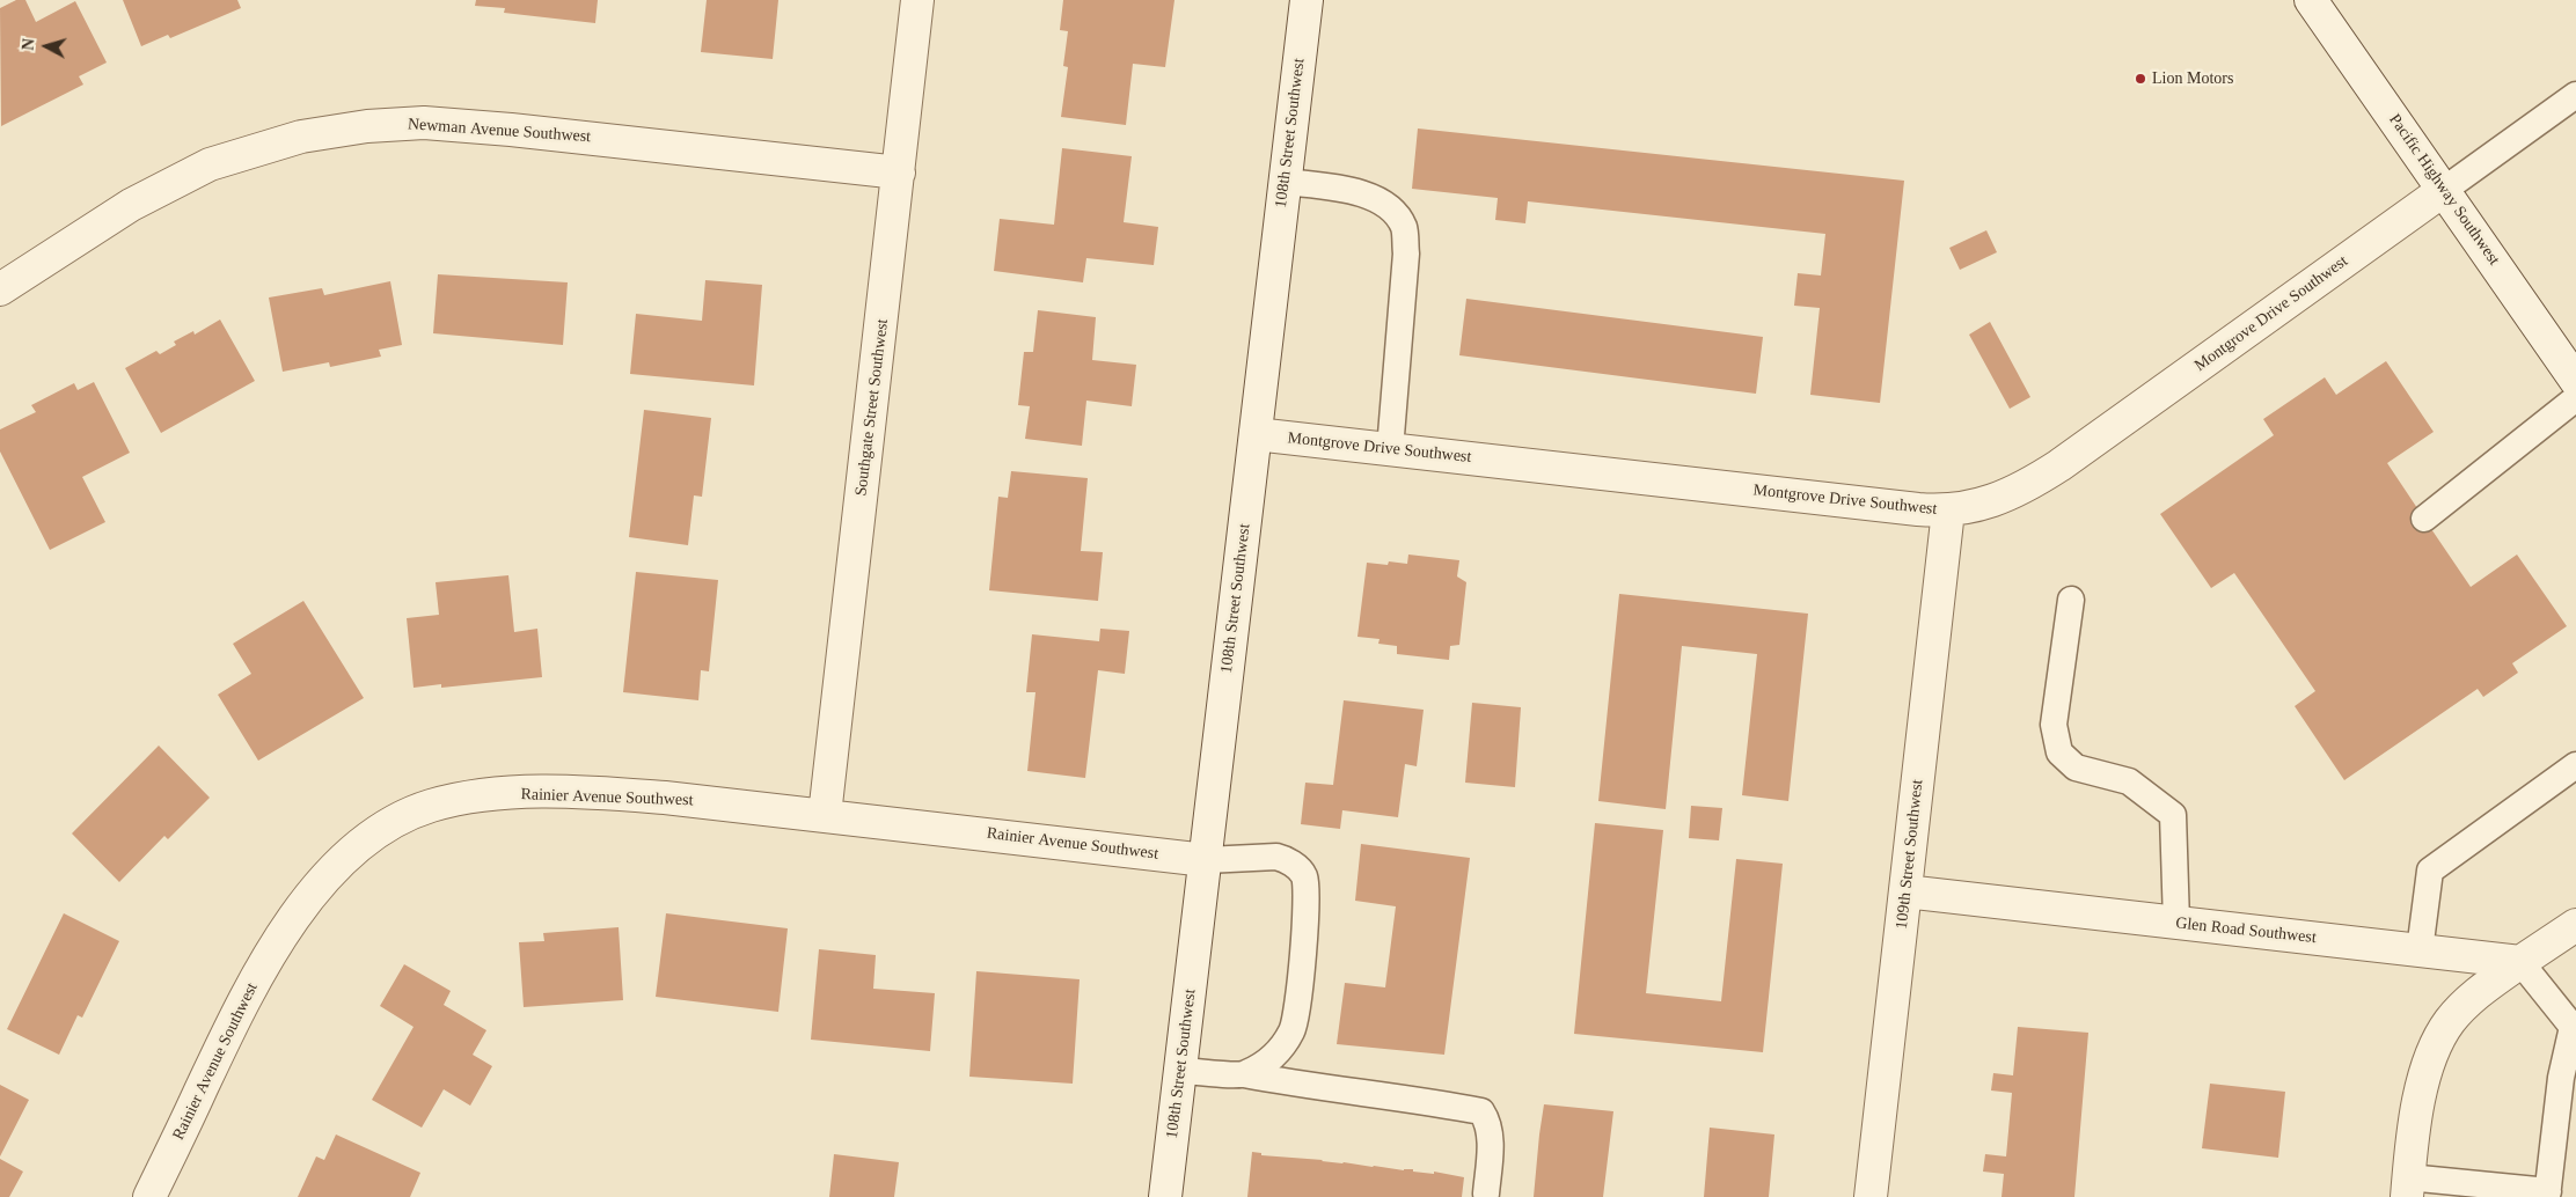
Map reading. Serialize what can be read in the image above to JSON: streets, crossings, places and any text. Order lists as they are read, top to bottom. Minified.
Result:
{"streets":{"street":["Newman Avenue Southwest","108th Street Southwest","Pacific Highway Southwest","Montgrove Drive Southwest","Southgate Street Southwest","Rainier Avenue Southwest","109th Street Southwest","Glen Road Southwest"]},"crossings":[["Newman Avenue Southwest","Southgate Street Southwest"],["108th Street Southwest","Montgrove Drive Southwest"],["108th Street Southwest","Rainier Avenue Southwest"],["Pacific Highway Southwest","Montgrove Drive Southwest"],["Montgrove Drive Southwest","109th Street Southwest"],["Southgate Street Southwest","Rainier Avenue Southwest"],["109th Street Southwest","Glen Road Southwest"]],"places":["Lion Motors"],"north":"left"}
